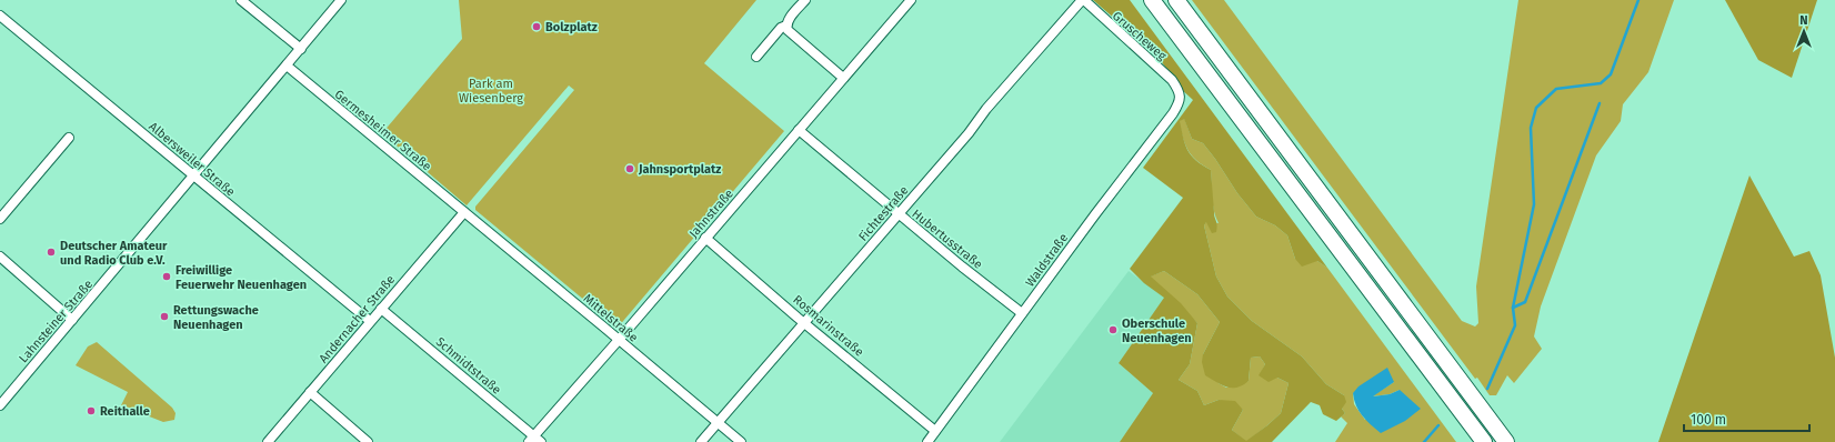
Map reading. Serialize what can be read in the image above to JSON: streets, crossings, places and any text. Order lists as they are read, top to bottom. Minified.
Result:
{"streets":{"street":["Gruscheweg","Germesheimer Straße","Albersweiler Straße","Jahnstraße","Fichtestraße","Hubertusstraße","Waldstraße","Mittelstraße","Andernacher Straße","Lahnsteiner Straße","Rosmarinstraße","Schmidtstraße"]},"crossings":[["Gruscheweg","Fichtestraße"],["Gruscheweg","Waldstraße"],["Germesheimer Straße","Mittelstraße"],["Germesheimer Straße","Andernacher Straße"],["Germesheimer Straße","Lahnsteiner Straße"],["Albersweiler Straße","Andernacher Straße"],["Albersweiler Straße","Lahnsteiner Straße"],["Jahnstraße","Hubertusstraße"],["Jahnstraße","Mittelstraße"],["Jahnstraße","Rosmarinstraße"],["Jahnstraße","Schmidtstraße"],["Fichtestraße","Hubertusstraße"],["Fichtestraße","Mittelstraße"],["Fichtestraße","Rosmarinstraße"],["Hubertusstraße","Waldstraße"],["Waldstraße","Rosmarinstraße"],["Mittelstraße","Andernacher Straße"],["Andernacher Straße","Schmidtstraße"]],"parks":["Park am Wiesenberg"],"places":["Bolzplatz","Jahnsportplatz","Deutscher Amateur und Radio Club e.V.","Freiwillige Feuerwehr Neuenhagen","Rettungswache Neuenhagen","Oberschule Neuenhagen","Reithalle"],"scale_bar":"100 m","north":"top"}
